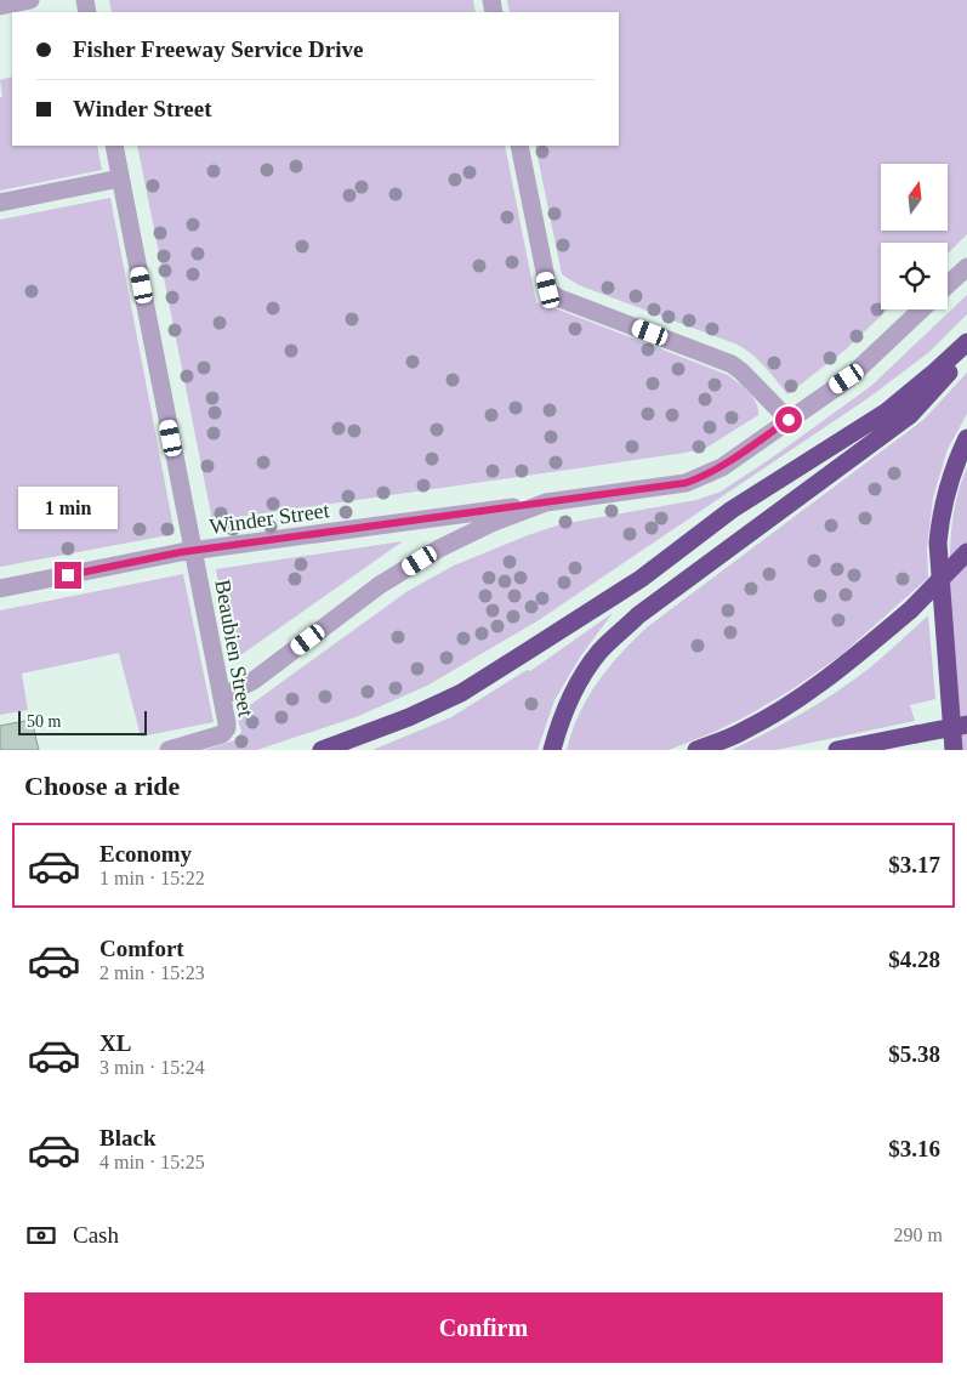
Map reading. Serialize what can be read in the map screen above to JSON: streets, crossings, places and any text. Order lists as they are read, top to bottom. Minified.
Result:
{"streets":{"street":["Winder Street","Beaubien Street"]},"crossings":[["Winder Street","Beaubien Street"]],"scale_bar":"50 m","north":"top","page":{"banner":["Fisher Freeway Service Drive","Winder Street"],"bubble":"1 min","scale":"50 m","heading":"Choose a ride","list":[{"name":"Economy","note":"1 min · 15:22","value":"$3.17"},{"name":"Comfort","note":"2 min · 15:23","value":"$4.28"},{"name":"XL","note":"3 min · 15:24","value":"$5.38"},{"name":"Black","note":"4 min · 15:25","value":"$3.16"}],"pay":["Cash","290 m"],"buttons":"Confirm"}}
